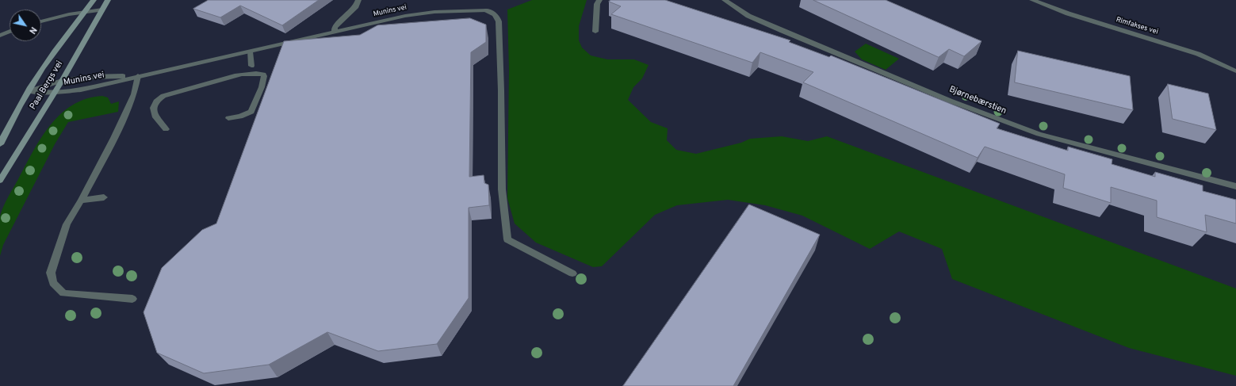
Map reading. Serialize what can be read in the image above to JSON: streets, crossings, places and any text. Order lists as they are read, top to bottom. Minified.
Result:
{"streets":{"street":["Munins vei","Rimfakses vei","Paal Bergs vei","Bjørnebærstien"]},"crossings":[["Munins vei","Paal Bergs vei"]],"north":"bottom right"}
